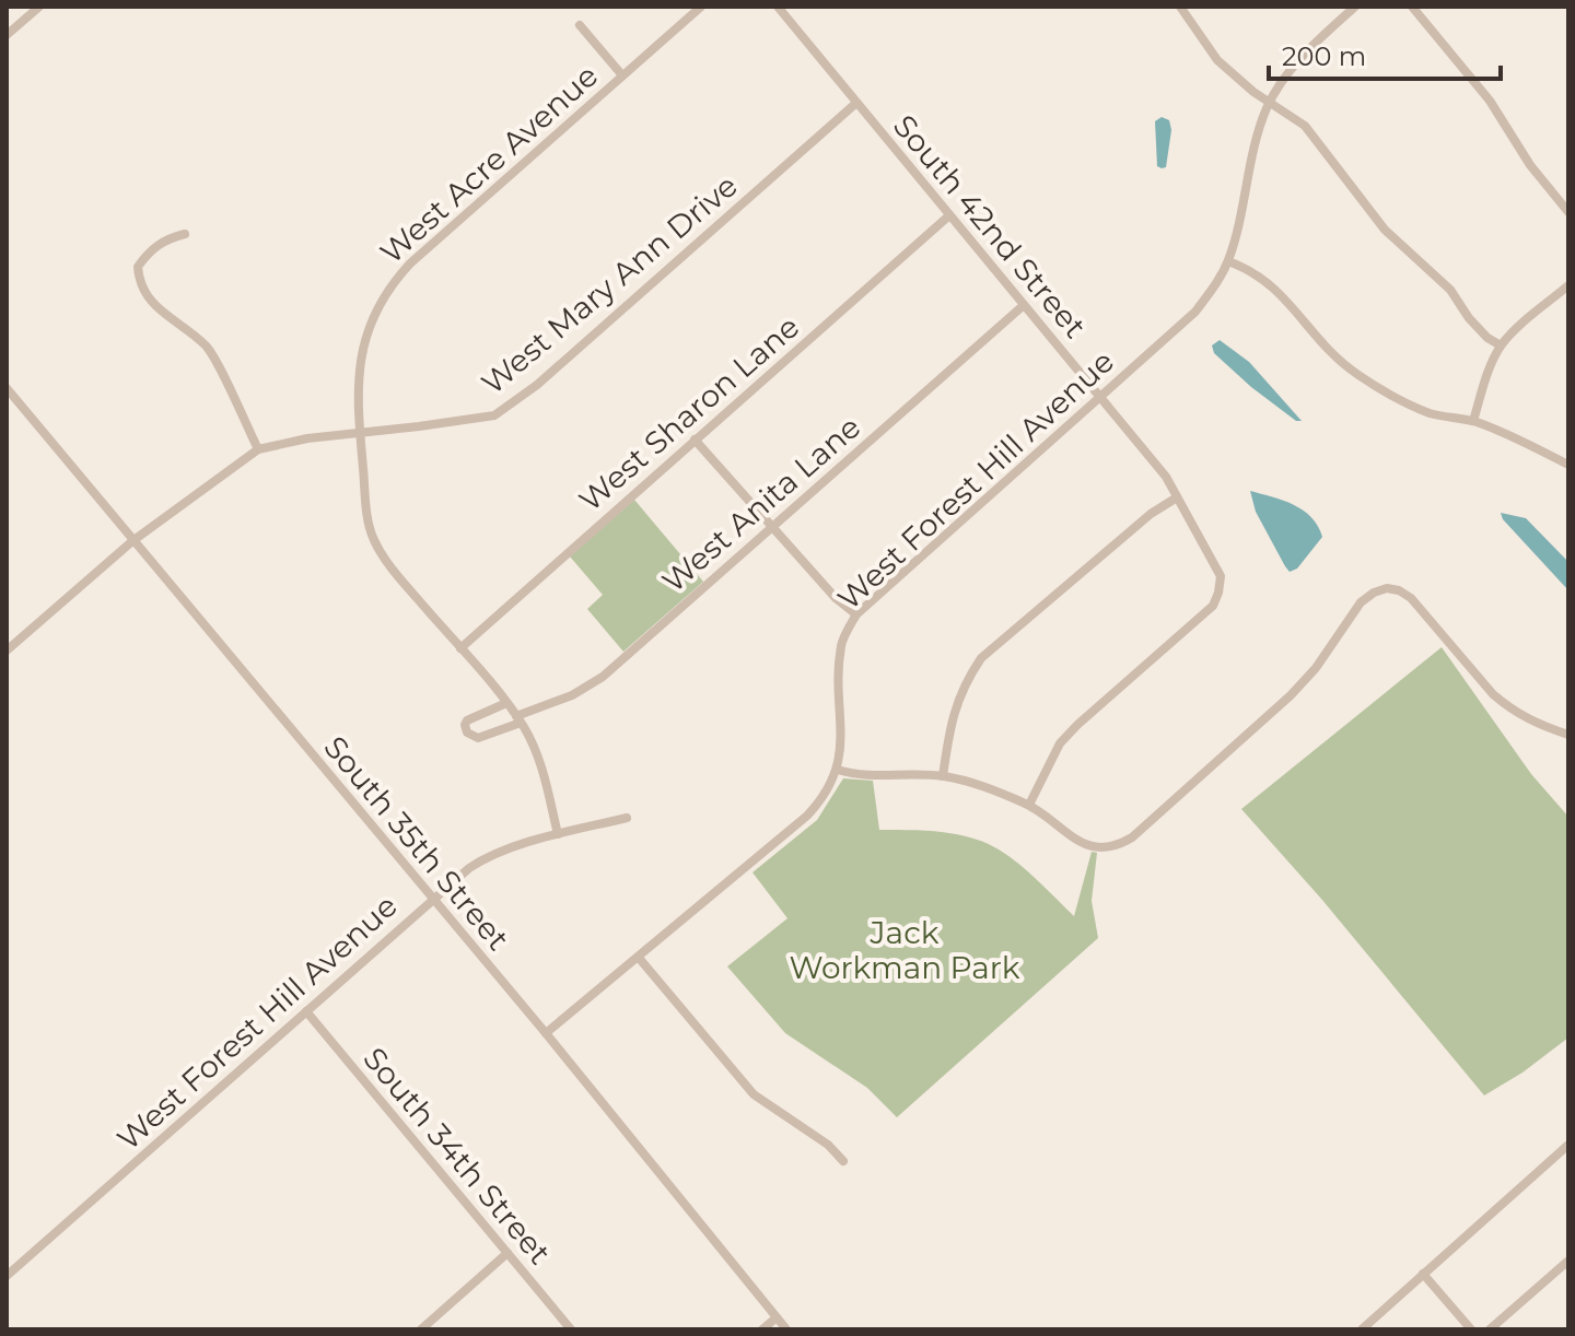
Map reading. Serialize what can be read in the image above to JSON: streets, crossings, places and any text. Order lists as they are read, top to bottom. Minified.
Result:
{"streets":{"street":["West Acre Avenue","South 42nd Street","West Mary Ann Drive","West Sharon Lane","West Forest Hill Avenue","West Anita Lane","South 35th Street","South 34th Street"]},"crossings":[["West Acre Avenue","West Mary Ann Drive"],["West Acre Avenue","West Sharon Lane"],["West Acre Avenue","West Forest Hill Avenue"],["West Acre Avenue","West Anita Lane"],["South 42nd Street","West Mary Ann Drive"],["South 42nd Street","West Sharon Lane"],["South 42nd Street","West Forest Hill Avenue"],["South 42nd Street","West Anita Lane"],["West Forest Hill Avenue","South 35th Street"],["West Forest Hill Avenue","South 34th Street"]],"parks":["Jack Workman Park"],"scale_bar":"200 m"}
